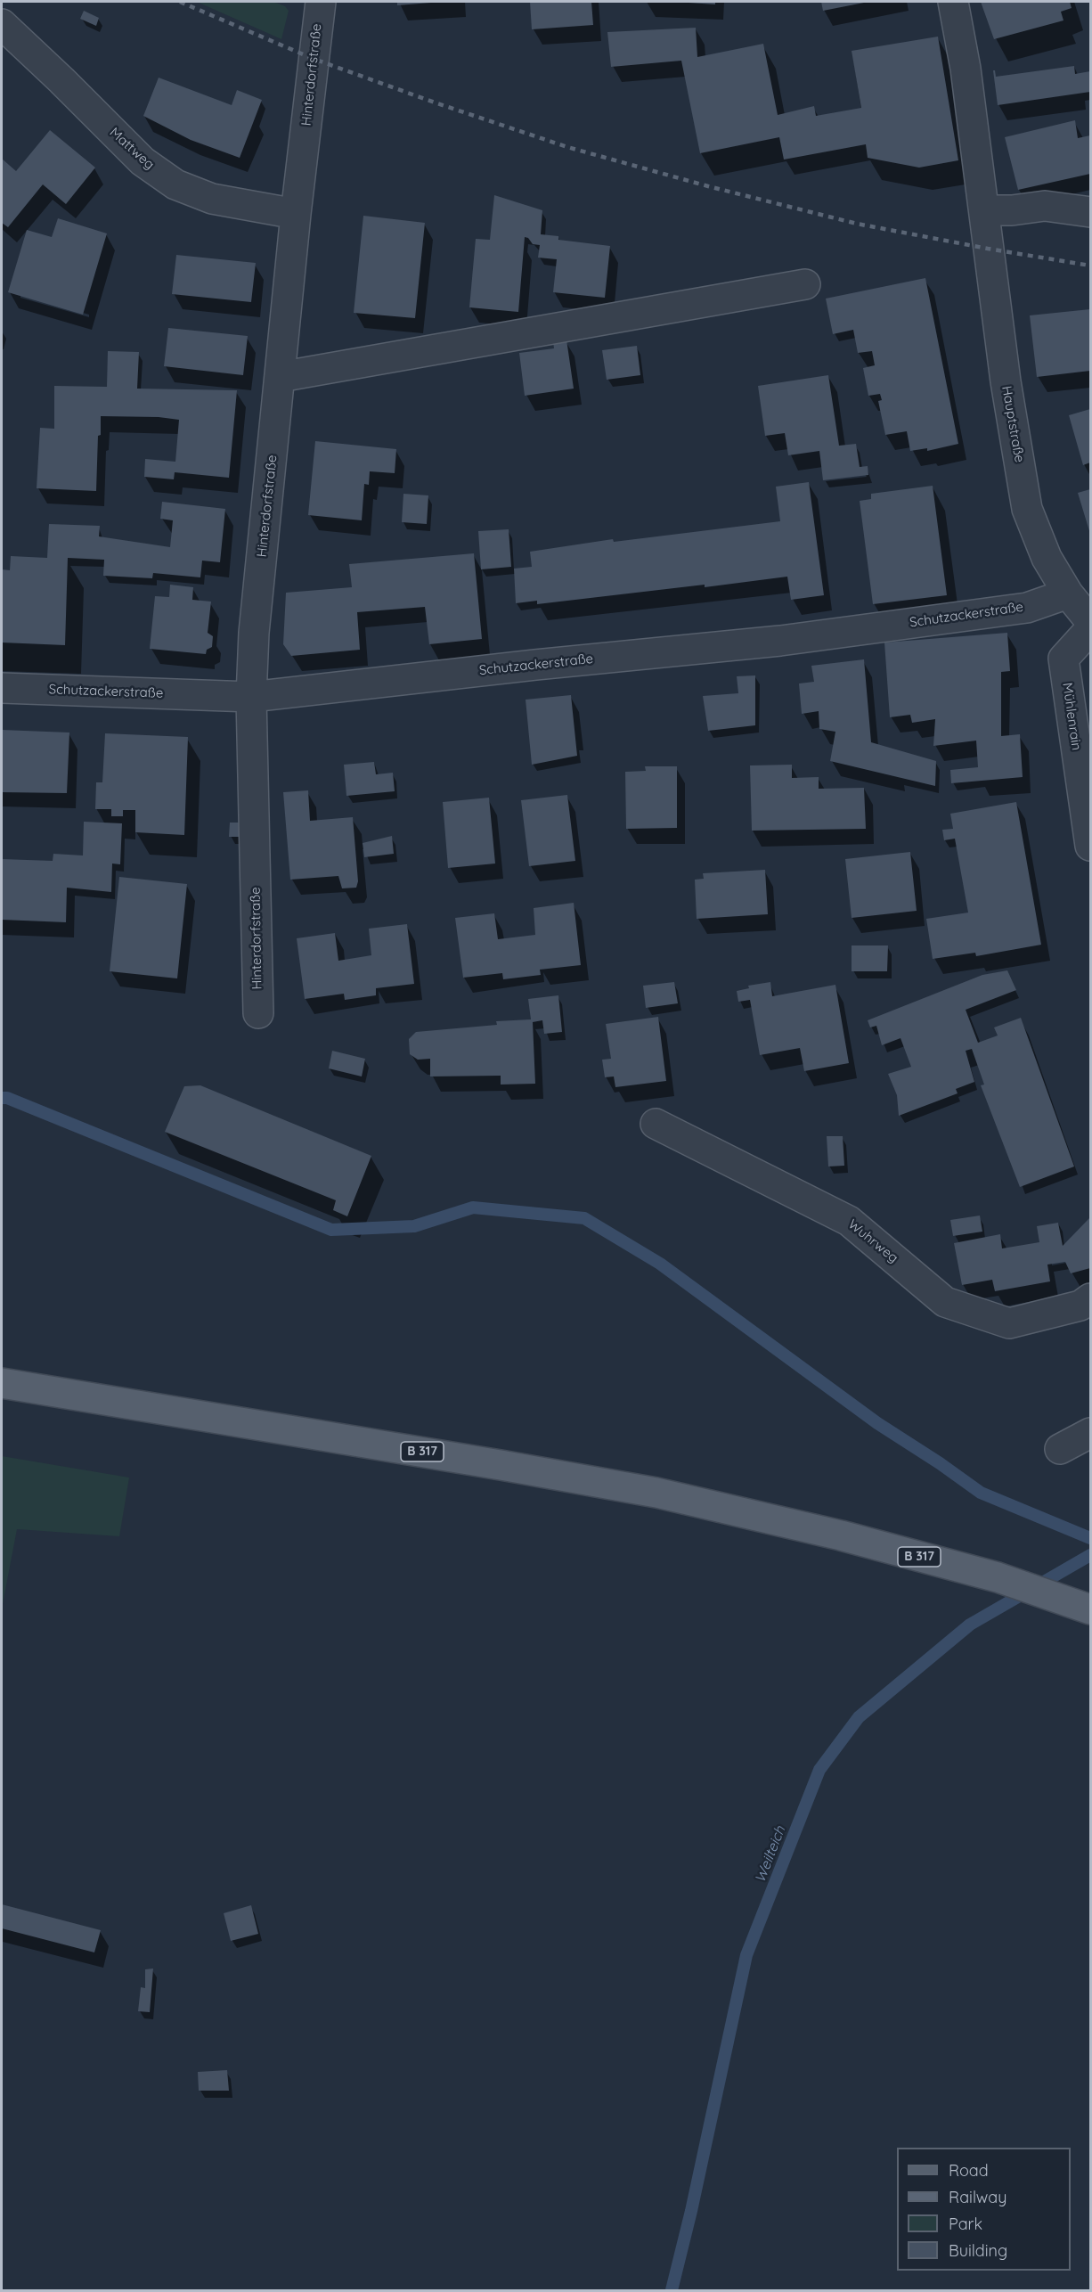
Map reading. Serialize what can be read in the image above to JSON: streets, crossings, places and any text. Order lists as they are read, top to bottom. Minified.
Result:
{"streets":{"main road":["B 317"],"street":["Hinterdorfstraße","Mattweg","Hauptstraße","Schutzackerstraße","Mühlenrain","Wuhrweg"]},"crossings":[["Hinterdorfstraße","Mattweg"],["Hinterdorfstraße","Schutzackerstraße"],["Hauptstraße","Schutzackerstraße"]],"water":["Weilteich"],"legend":["Road","Railway","Park","Building"]}
